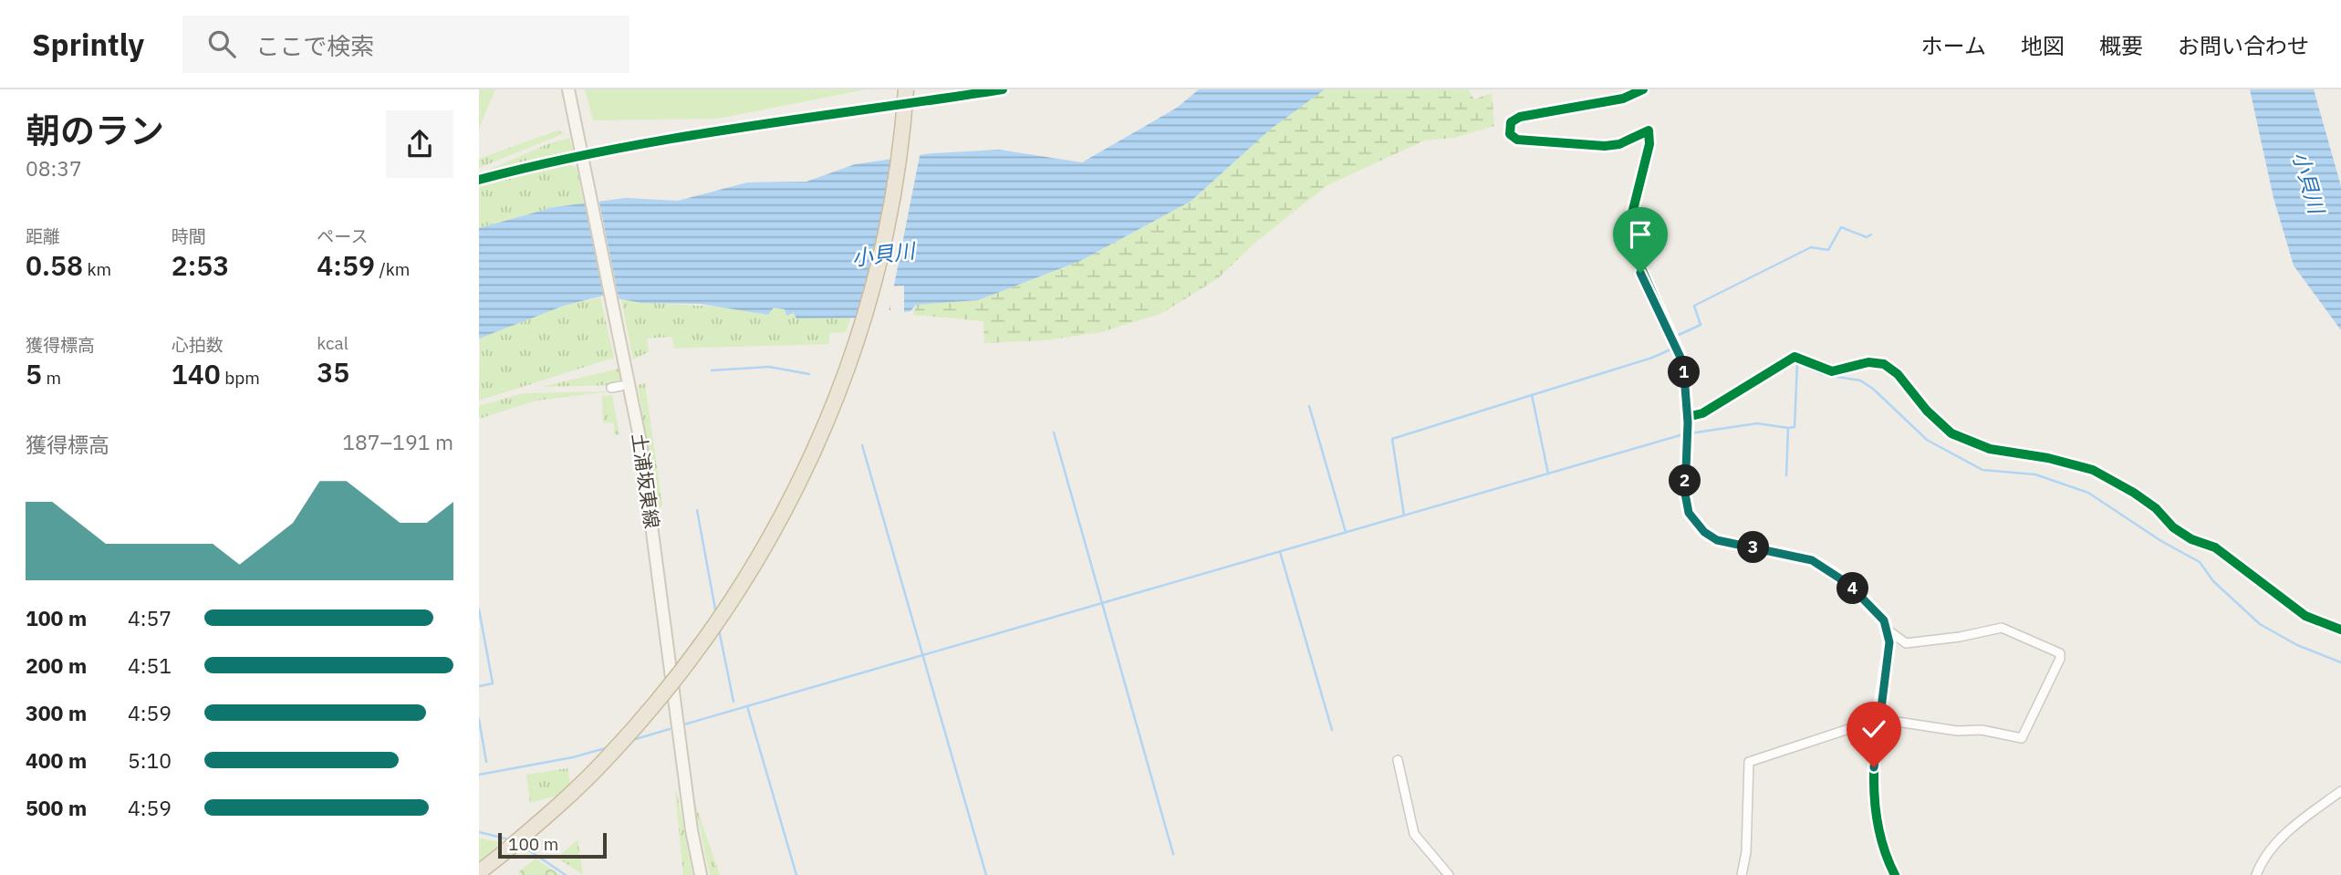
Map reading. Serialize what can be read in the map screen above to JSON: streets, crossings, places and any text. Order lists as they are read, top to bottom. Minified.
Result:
{"streets":{"main road":["土浦坂東線"]},"water":["小貝川"],"scale_bar":"100 m","page":{"header":"Sprintly","search":"ここで検索","nav":["ホーム","地図","概要","お問い合わせ"],"heading":["朝のラン","08:37"],"stats":[["距離","0.58 km"],["時間","2:53"],["ペース","4:59 /km"],["獲得標高","5 m"],["心拍数","140 bpm"],["kcal","35"]],"pins":["1","2","3","4"],"chart":["獲得標高","187–191 m"],"list":[{"name":"100 m","note":"4:57"},{"name":"200 m","note":"4:51"},{"name":"300 m","note":"4:59"},{"name":"400 m","note":"5:10"},{"name":"500 m","note":"4:59"}],"scale":"100 m"}}
